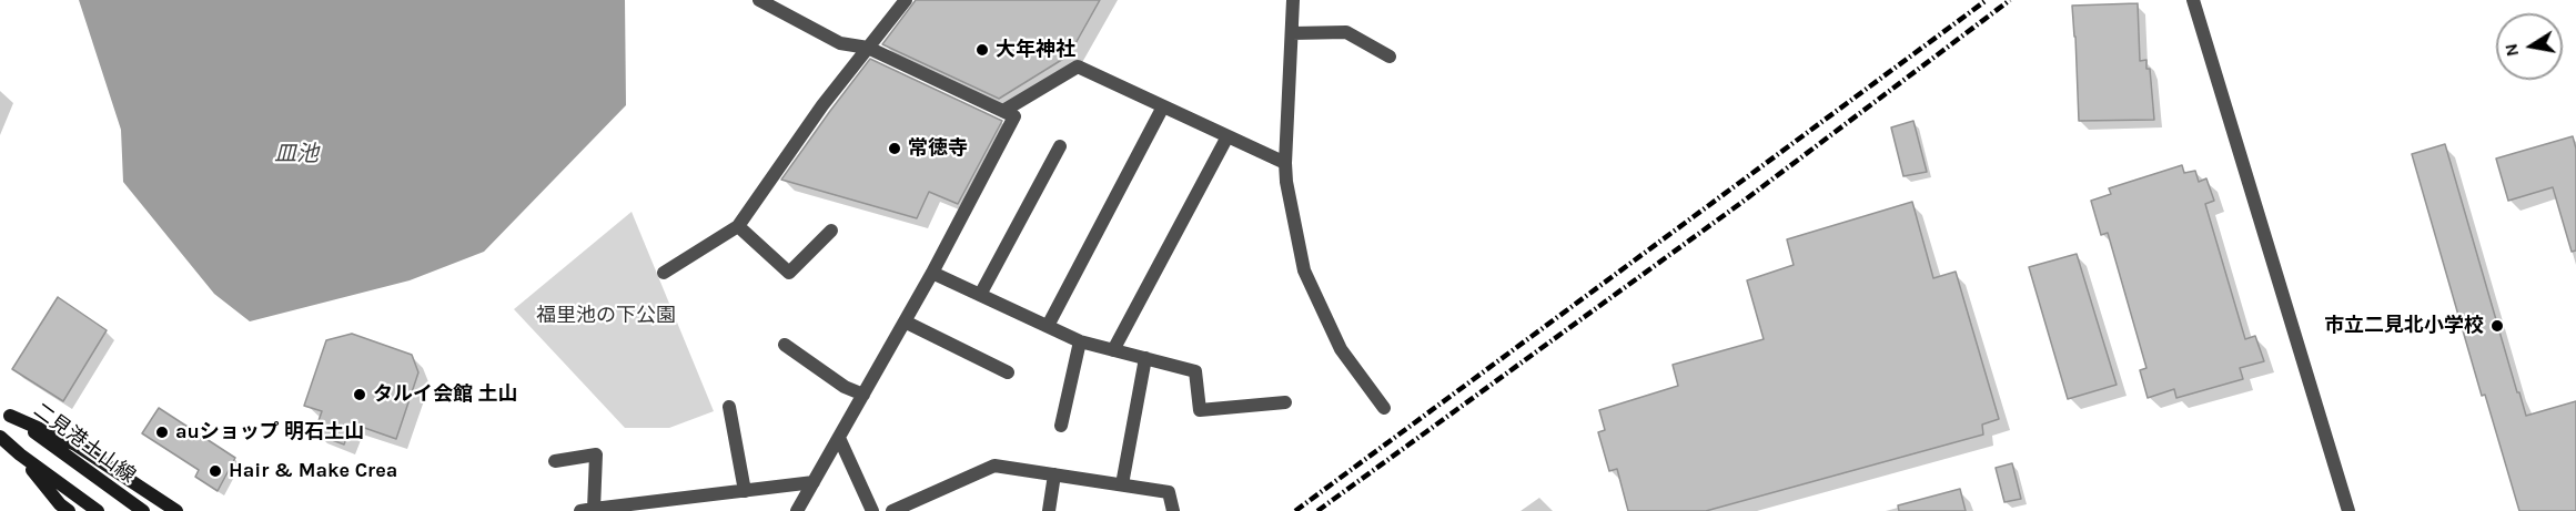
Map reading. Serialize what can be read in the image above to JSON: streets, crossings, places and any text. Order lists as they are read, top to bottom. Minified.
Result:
{"streets":{"main road":["二見港土山線"]},"water":["皿池"],"parks":["福里池の下公園"],"places":["大年神社","常徳寺","市立二見北小学校","タルイ会館 土山","auショップ 明石土山","Hair & Make Crea"],"north":"left"}
